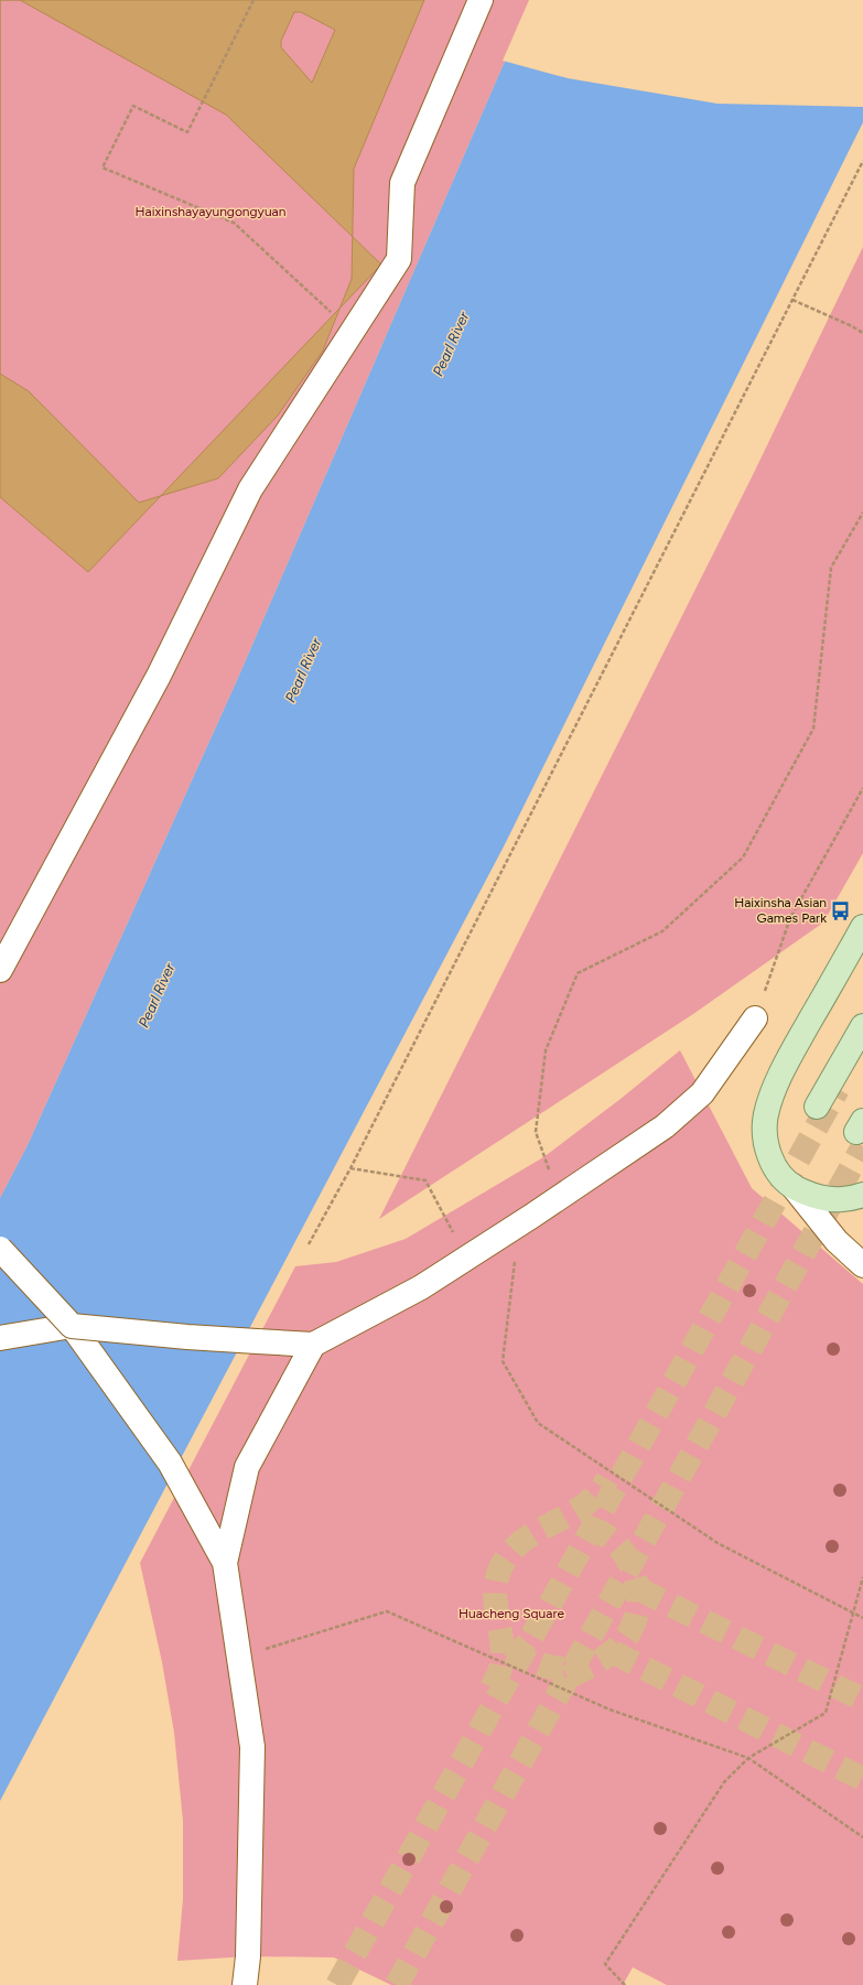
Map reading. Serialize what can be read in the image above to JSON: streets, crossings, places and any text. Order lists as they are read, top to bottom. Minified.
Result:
{"water":["Pearl River"],"parks":["Haixinshayayungongyuan","Huacheng Square"],"places":{"bus stop":["Haixinsha Asian Games Park"]}}
